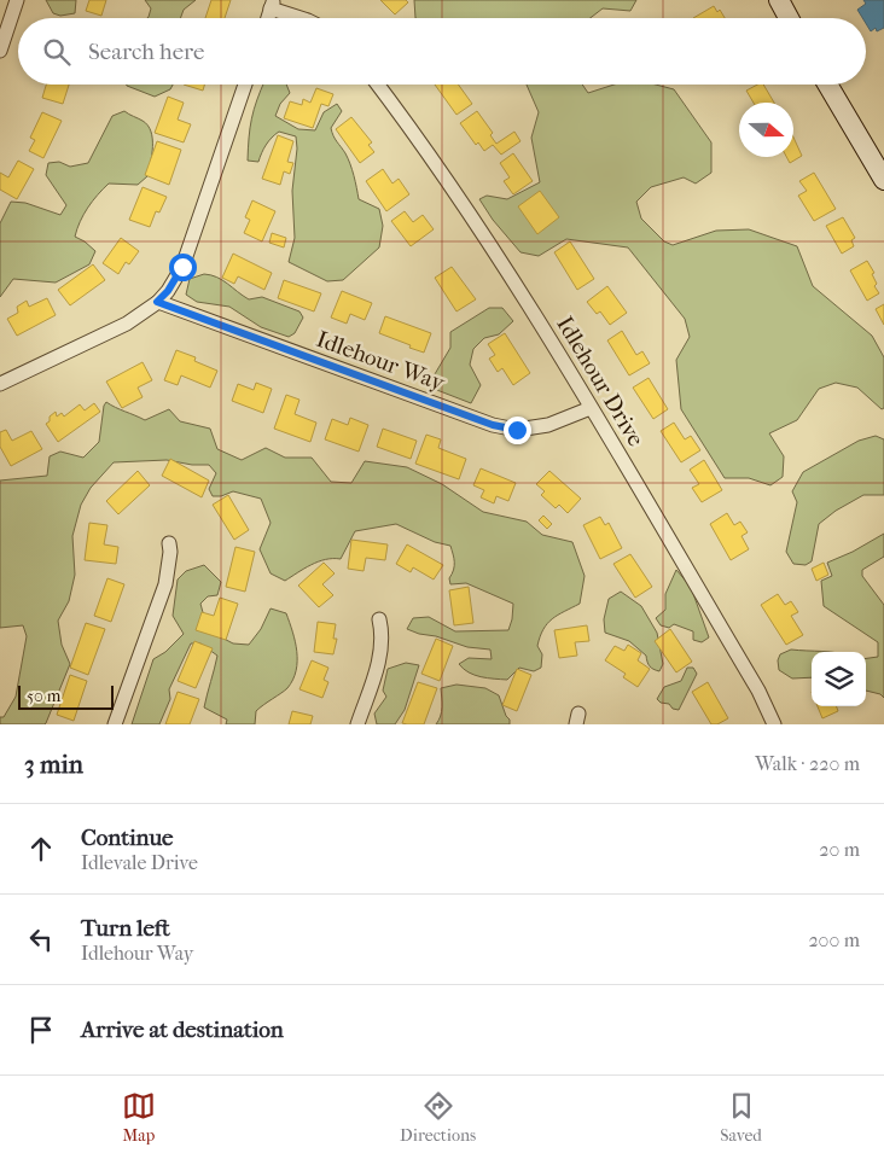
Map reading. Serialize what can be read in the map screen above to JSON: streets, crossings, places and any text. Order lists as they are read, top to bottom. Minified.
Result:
{"streets":{"street":["Idlehour Way","Idlehour Drive"]},"crossings":[["Idlehour Way","Idlehour Drive"]],"scale_bar":"50 m","north":"right","page":{"search":"Search here","scale":"50 m","heading":["3 min","Walk · 220 m"],"list":[["Continue","Idlevale Drive","20 m"],["Turn left","Idlehour Way","200 m"],"Arrive at destination"],"nav":["Map","Directions","Saved"]}}
